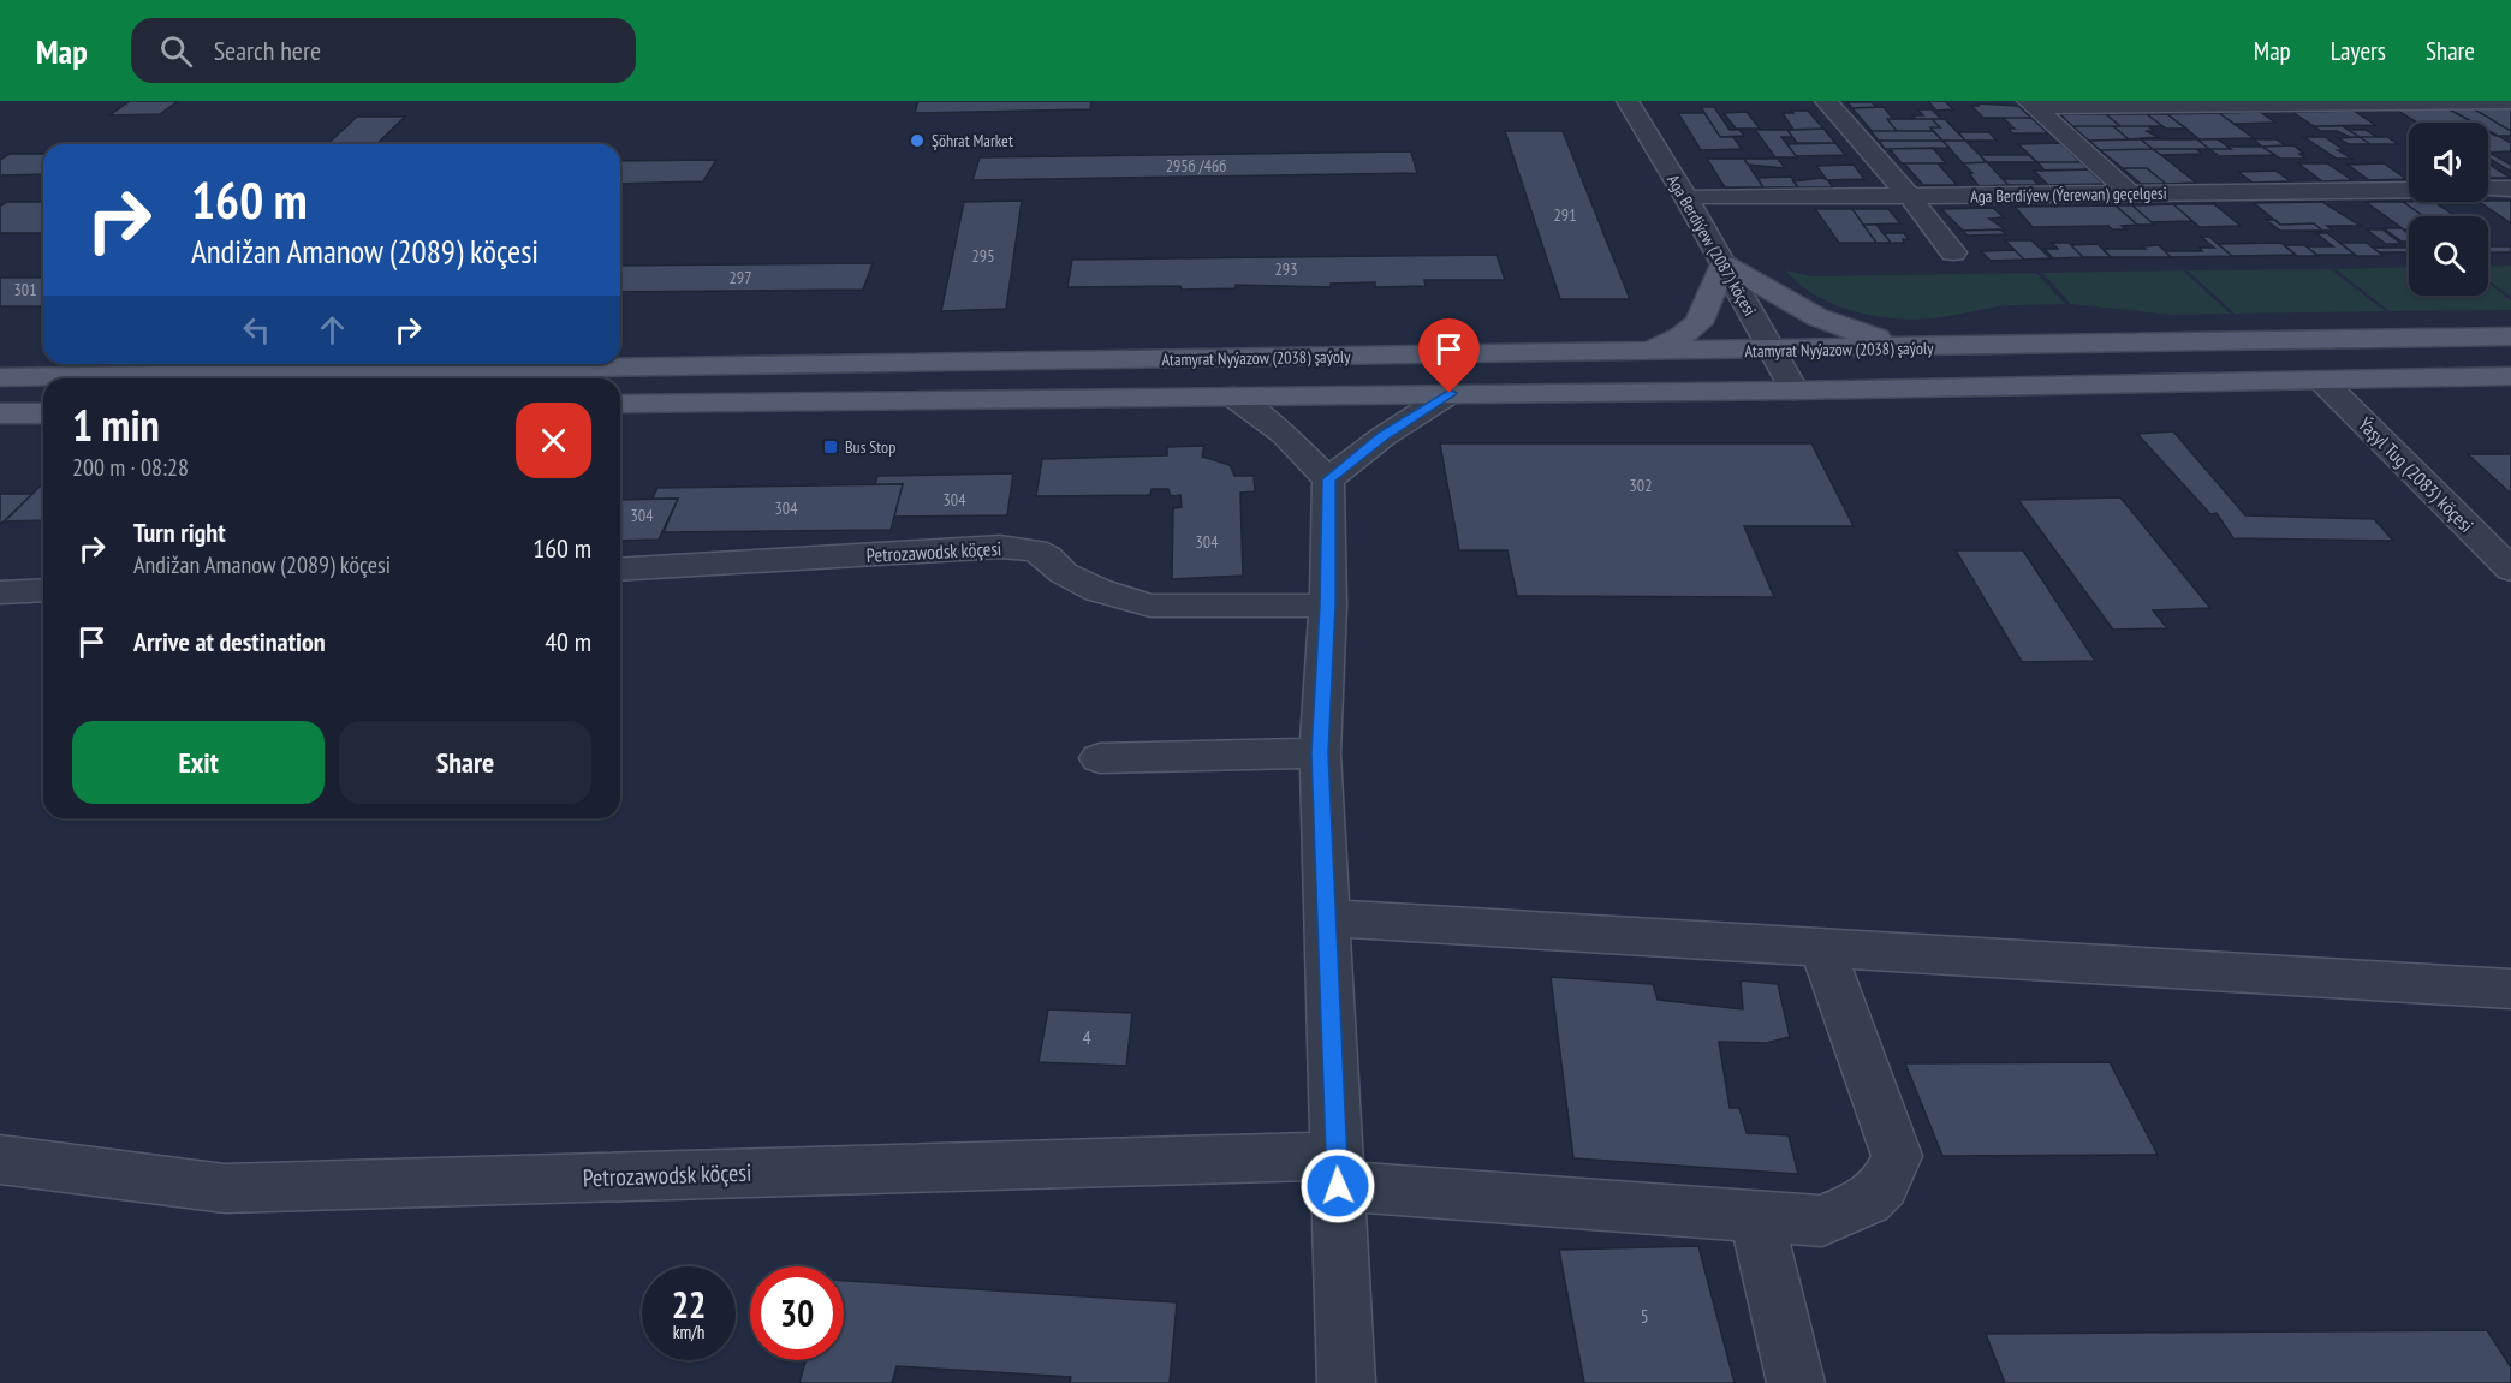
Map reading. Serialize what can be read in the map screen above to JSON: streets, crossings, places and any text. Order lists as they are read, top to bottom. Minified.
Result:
{"streets":{"main road":["Atamyrat Nyýazow (2038) şaýoly"],"street":["Aga Berdiýew (Ýerewan) geçelgesi","Aga Berdiýew (2087) köçesi","Ýaşyl Tug (2083) köçesi","Petrozawodsk köçesi"]},"crossings":[["Aga Berdiýew (Ýerewan) geçelgesi","Aga Berdiýew (2087) köçesi"],["Aga Berdiýew (2087) köçesi","Atamyrat Nyýazow (2038) şaýoly"],["Atamyrat Nyýazow (2038) şaýoly","Ýaşyl Tug (2083) köçesi"]],"places":{"other":["Şöhrat Market"],"transit":["Bus Stop"]},"house_numbers":["295б /46б","291","295","293","297","301","302","304","304","304","304","4","5"],"page":{"header":"Map","search":"Search here","nav":["Map","Layers","Share"],"turn":["160 m","Andižan Amanow (2089) köçesi"],"heading":["1 min","200 m · 08:28"],"list":[{"name":"Turn right","note":"Andižan Amanow (2089) köçesi","value":"160 m"},{"name":"Arrive at destination","value":"40 m"}],"buttons":["Exit","Share"],"speed":"22 km/h","limit":"30"}}
